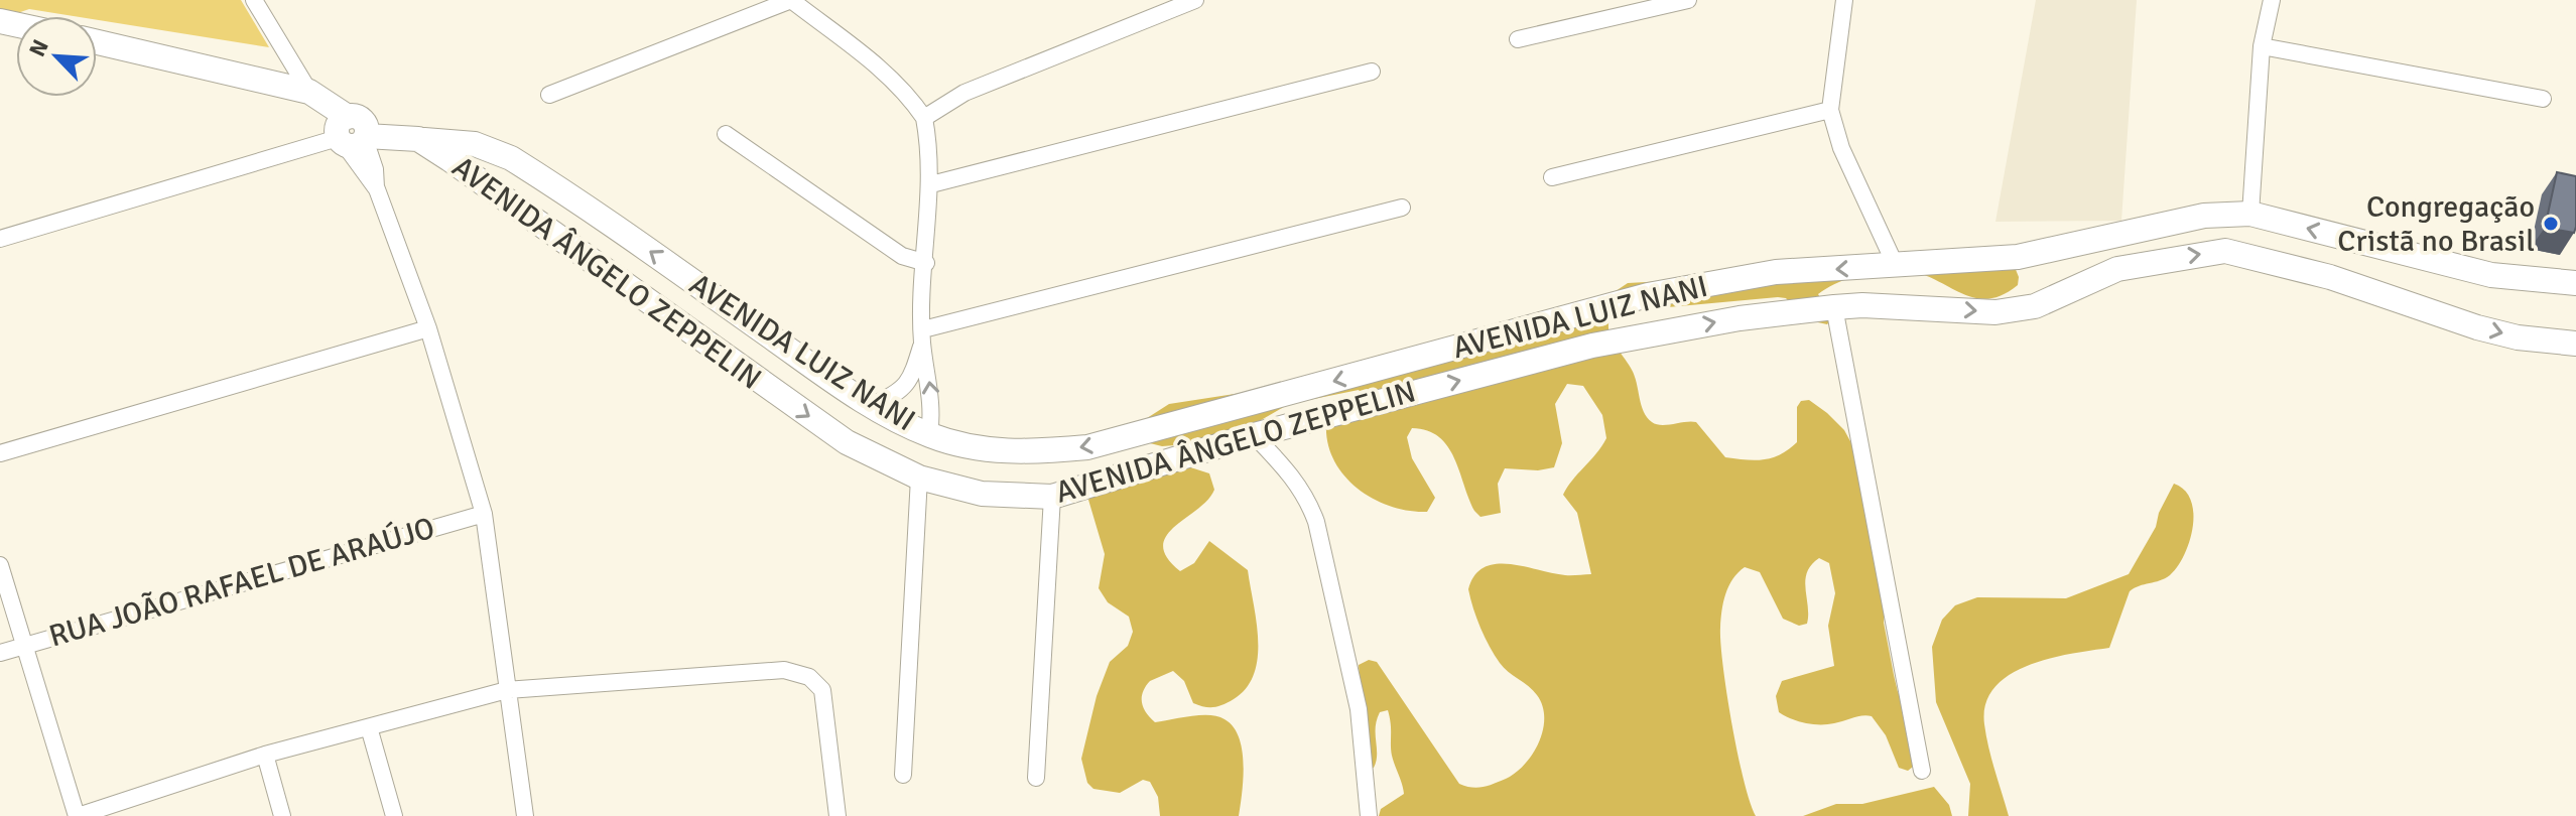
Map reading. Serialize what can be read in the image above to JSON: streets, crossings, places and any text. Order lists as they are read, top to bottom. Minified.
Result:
{"streets":{"street":["AVENIDA ÂNGELO ZEPPELIN","AVENIDA LUIZ NANI","RUA JOÃO RAFAEL DE ARAÚJO"]},"crossings":[["AVENIDA ÂNGELO ZEPPELIN","AVENIDA LUIZ NANI"]],"places":["Congregação Cristã no Brasil"],"north":"top left"}
